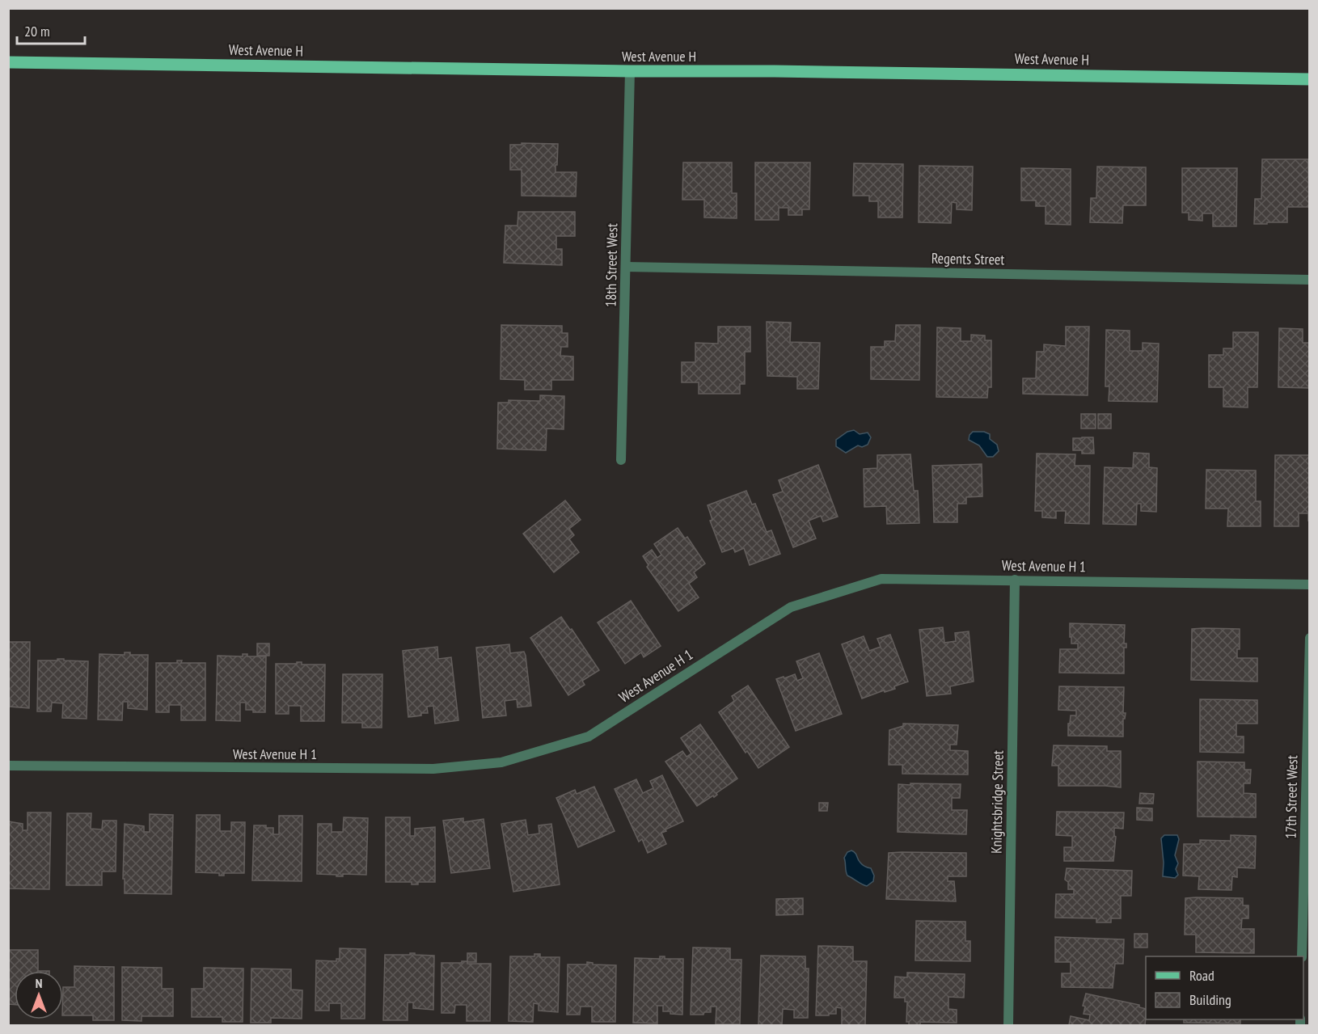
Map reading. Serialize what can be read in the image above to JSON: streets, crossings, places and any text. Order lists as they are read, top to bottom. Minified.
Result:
{"streets":{"main road":["West Avenue H"],"street":["Regents Street","18th Street West","West Avenue H 1","17th Street West","Knightsbridge Street"]},"crossings":[["West Avenue H","18th Street West"],["Regents Street","18th Street West"],["West Avenue H 1","Knightsbridge Street"]],"legend":["Road","Building"],"scale_bar":"20 m","north":"top"}
